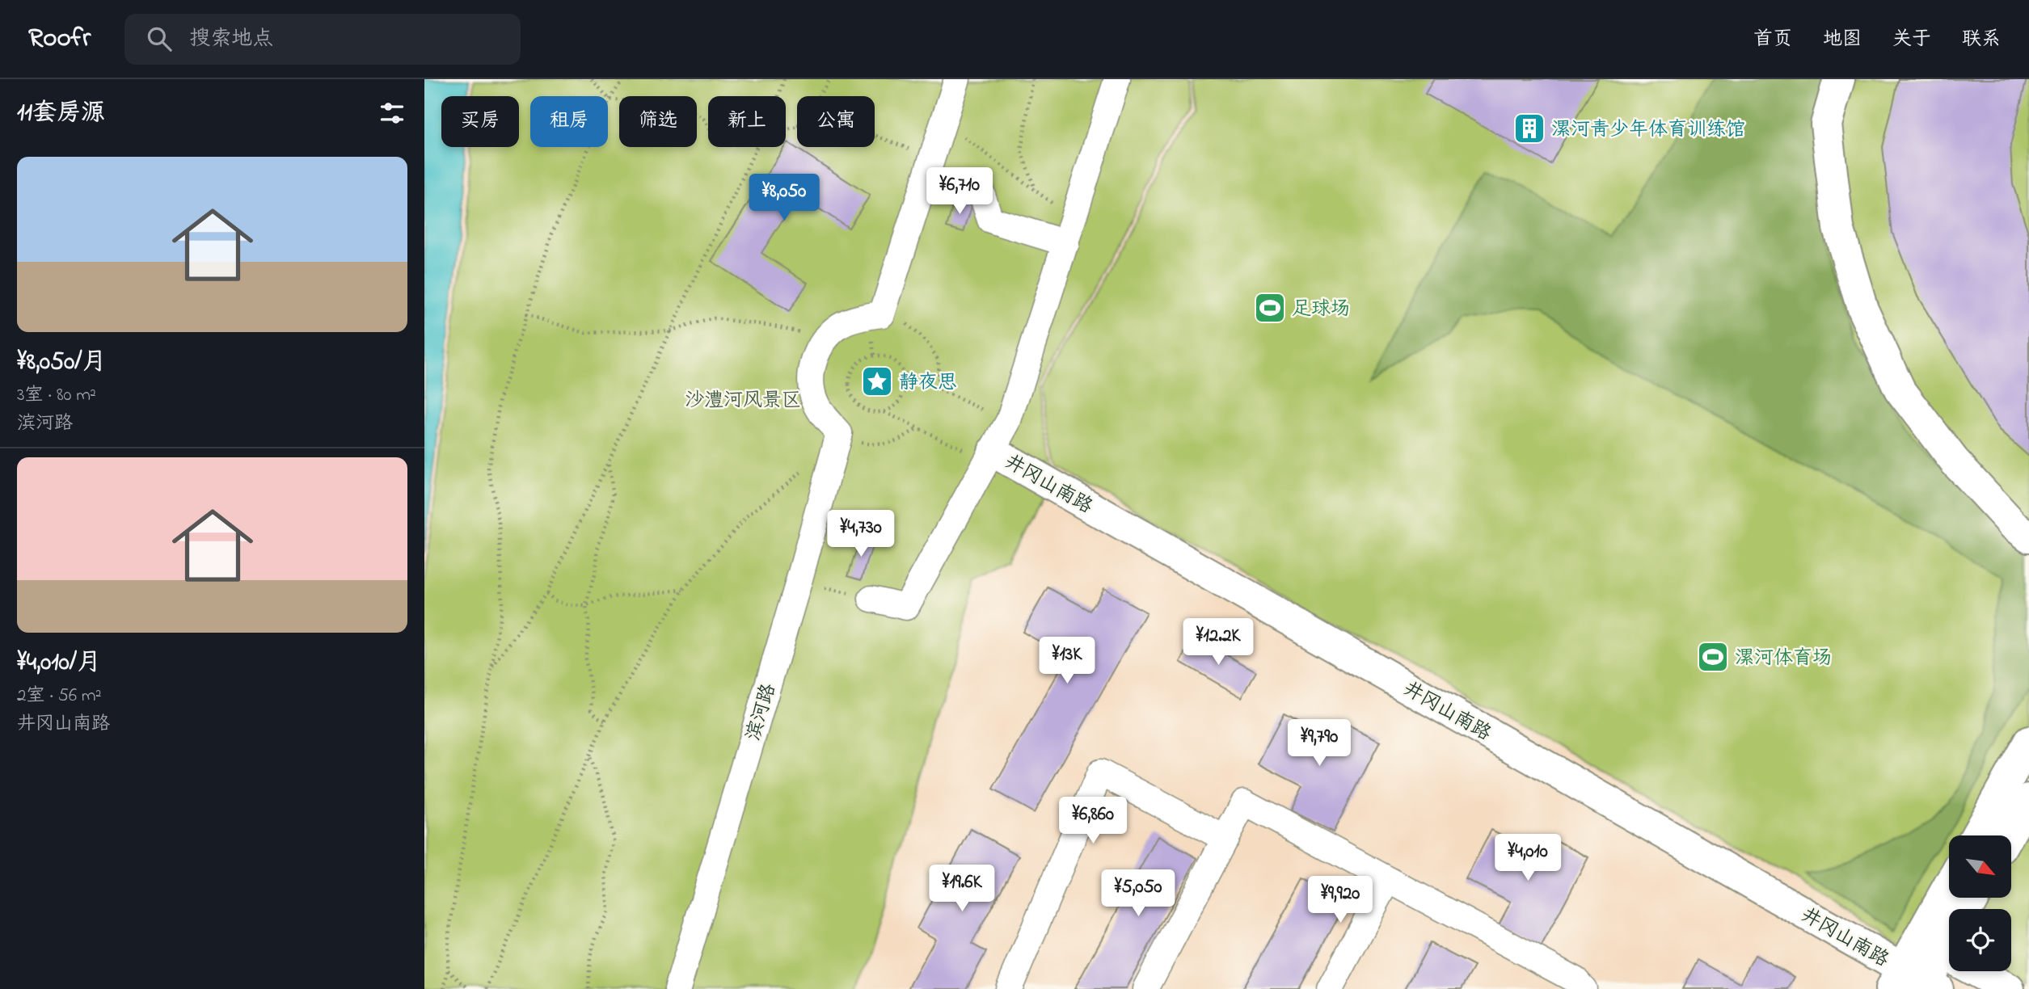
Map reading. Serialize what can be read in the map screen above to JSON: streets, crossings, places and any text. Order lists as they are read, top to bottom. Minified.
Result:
{"streets":{"street":["井冈山南路","滨河路"]},"parks":["沙澧河风景区"],"places":{"building":["漯河青少年体育训练馆"],"sports":["足球场","漯河体育场"],"place":["静夜思"]},"north":"bottom right","page":{"header":"Roofr","search":"搜索地点","nav":["首页","地图","关于","联系"],"heading":"11套房源","chip":["买房","租房","筛选","新上","公寓"],"list":[{"name":"¥8,050/月","note":"3室 · 80 m² · 滨河路"},{"name":"¥4,010/月","note":"2室 · 56 m² · 井冈山南路"}],"price":["¥6,710","¥8,050","¥4,730","¥12.2K","¥13K","¥9,790","¥6,860","¥4,010","¥19.6K","¥5,050","¥9,920"]}}
